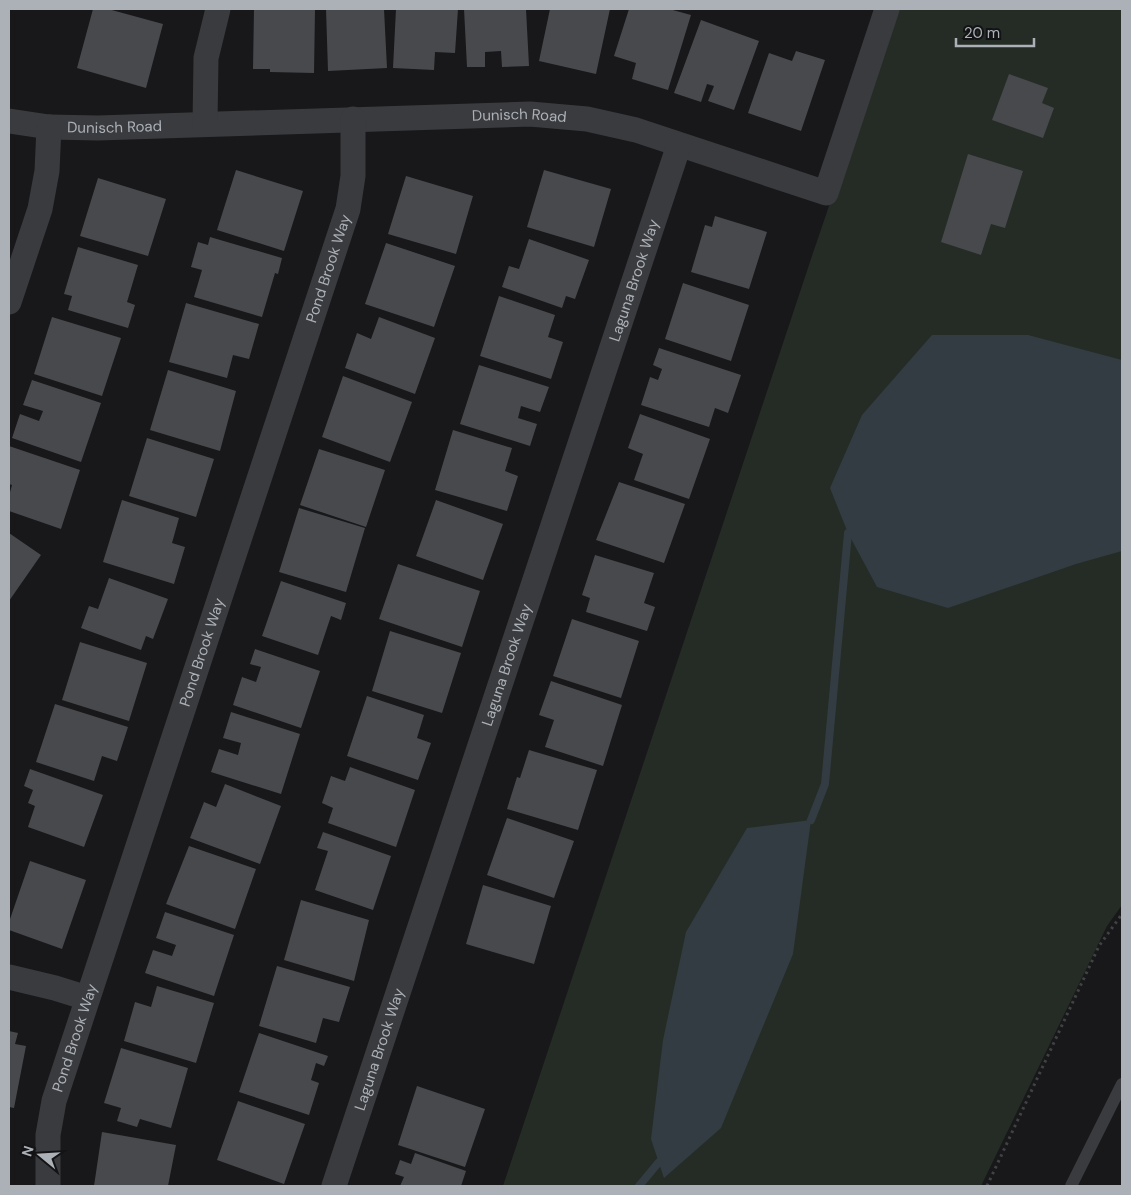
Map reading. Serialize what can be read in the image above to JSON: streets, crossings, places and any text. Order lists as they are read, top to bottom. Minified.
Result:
{"streets":{"street":["Dunisch Road","Pond Brook Way","Laguna Brook Way"]},"crossings":[["Dunisch Road","Pond Brook Way"],["Dunisch Road","Laguna Brook Way"]],"scale_bar":"20 m","north":"left"}
